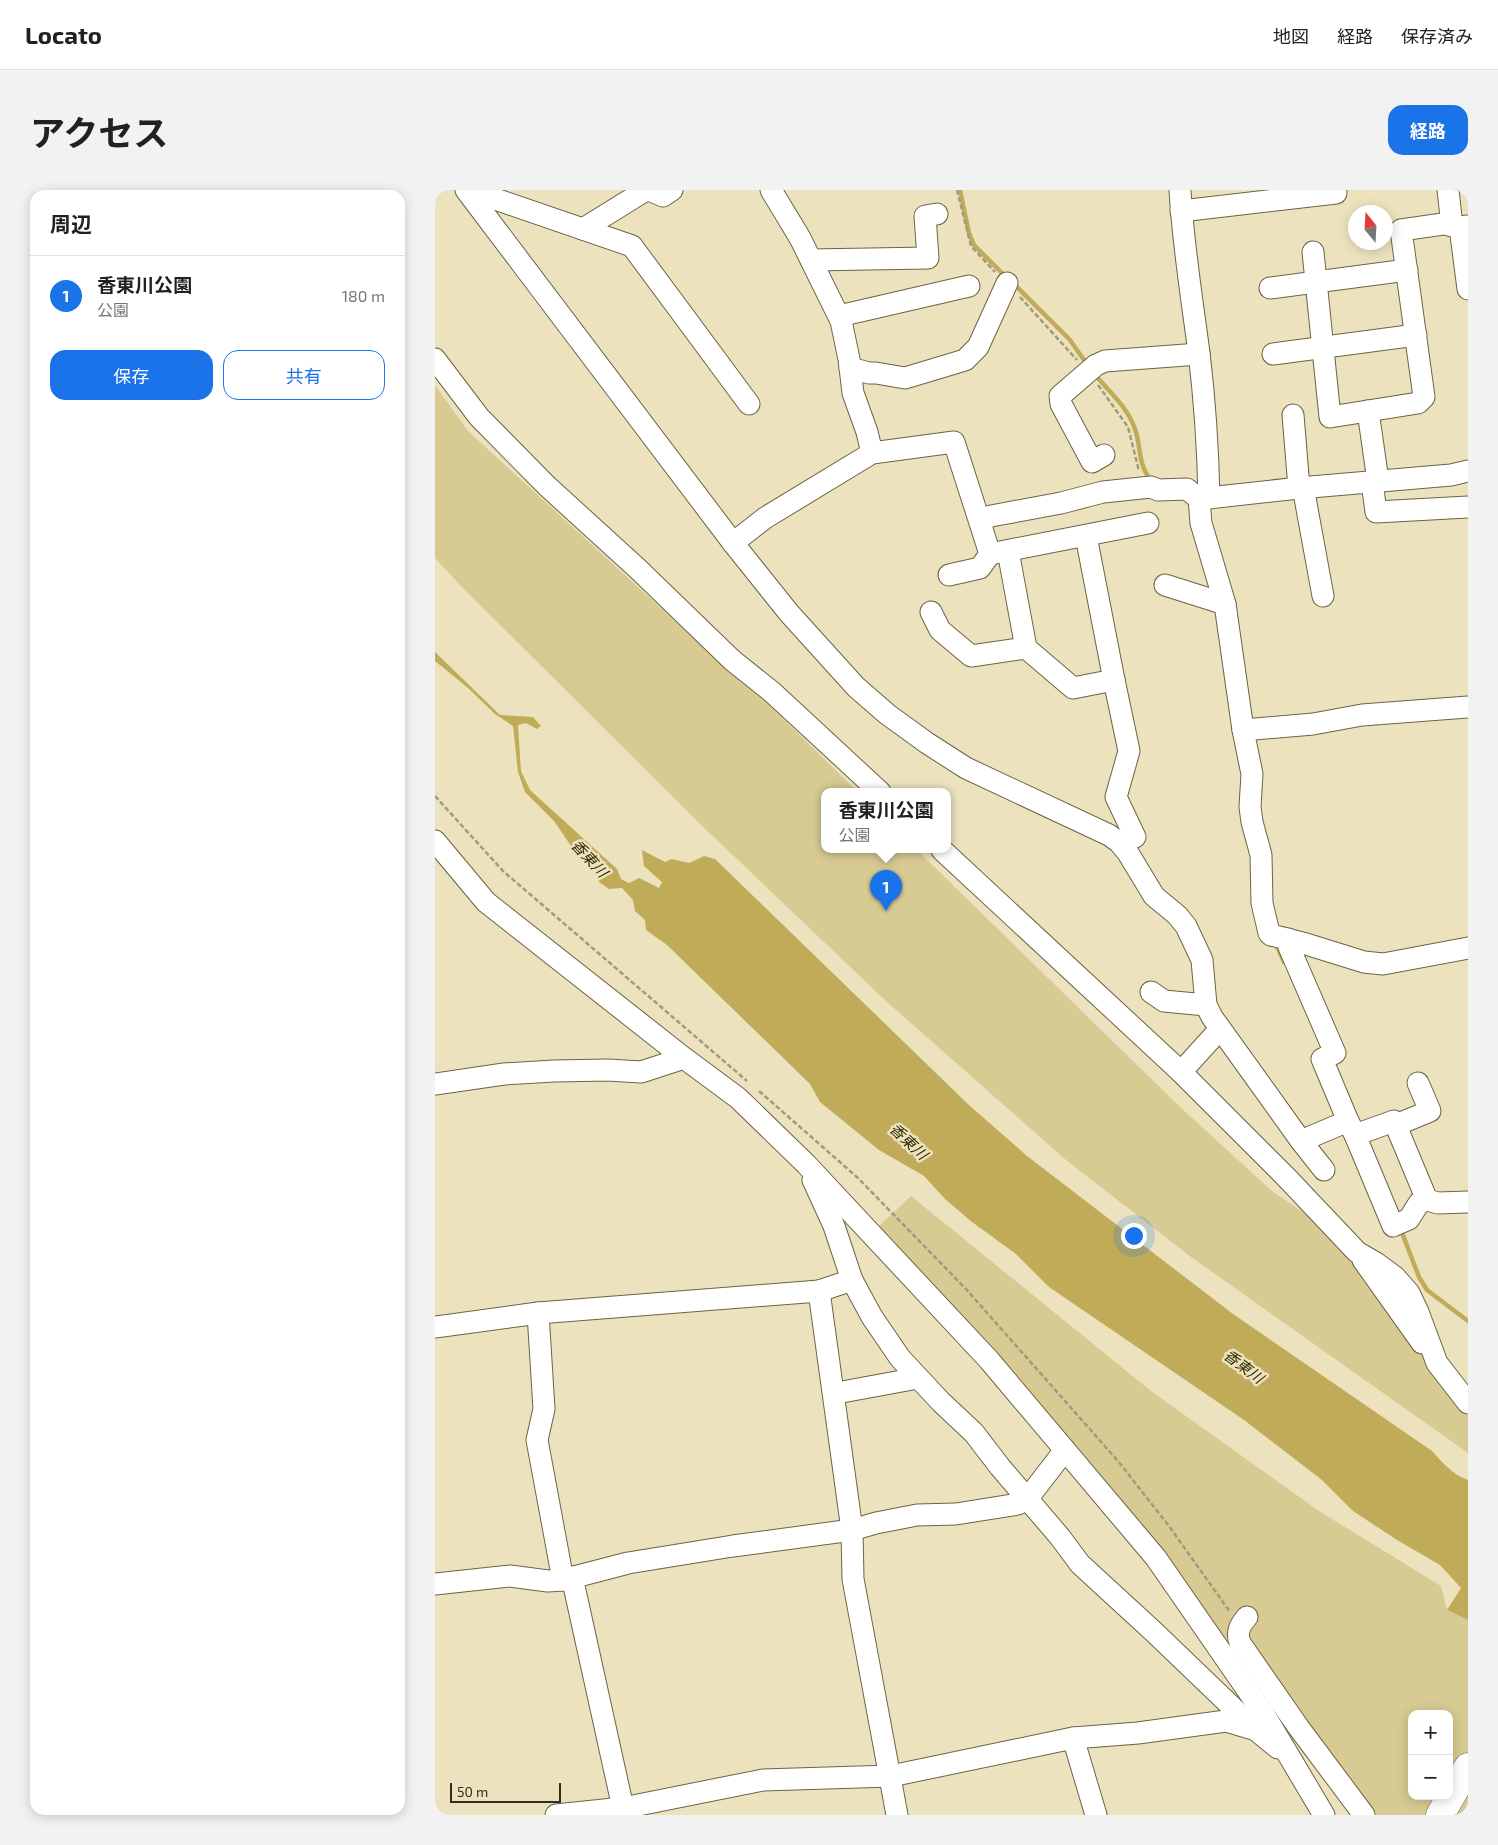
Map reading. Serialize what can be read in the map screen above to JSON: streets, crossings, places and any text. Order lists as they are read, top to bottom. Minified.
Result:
{"water":["香東川"],"scale_bar":"50 m","north":"top","page":{"header":"Locato","nav":["地図","経路","保存済み"],"title":"アクセス","buttons":["経路",["保存","共有"]],"heading":"周辺","list":[{"mark":"1","name":"香東川公園","note":"公園","value":"180 m"}],"popup":["香東川公園","公園"],"pins":"1","map_buttons":["+","−"],"scale":"50 m"}}
